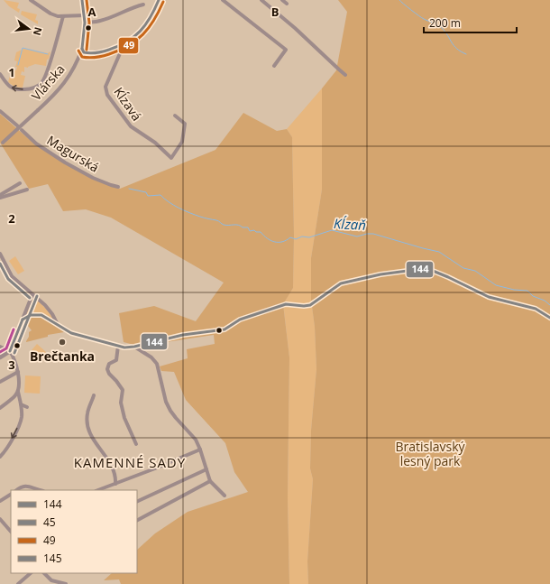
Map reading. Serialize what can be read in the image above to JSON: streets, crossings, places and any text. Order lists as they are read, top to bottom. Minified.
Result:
{"streets":{"street":["Vlárska","Kĺzavá","Magurská"]},"districts":["KAMENNÉ SADY"],"water":["Kĺzaň"],"parks":["Bratislavský lesný park"],"places":["Brečtanka"],"lines":["transit line 45","transit line 49","transit line 145","transit line 144"],"legend":["144","45","49","145"],"scale_bar":"200 m","north":"right","grid":{"columns":["A","B"],"rows":["1","2","3"]}}
